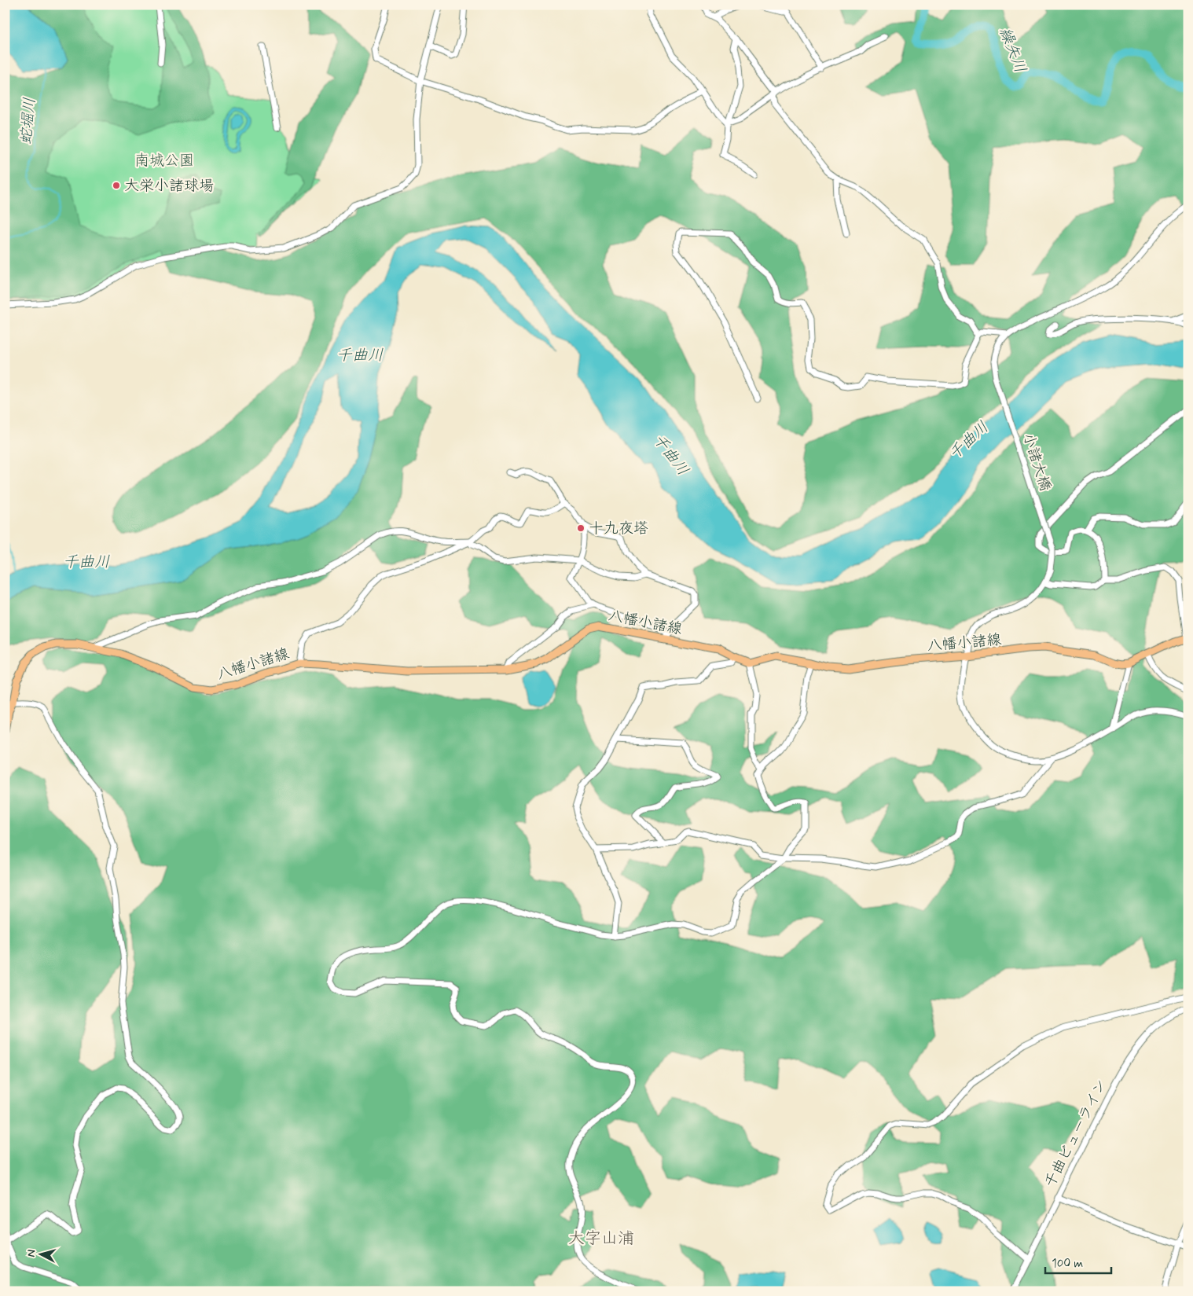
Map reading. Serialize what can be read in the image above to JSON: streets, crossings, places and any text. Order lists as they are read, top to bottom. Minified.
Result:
{"streets":{"main road":["八幡小諸線"],"street":["小諸大橋","千曲ビューライン"]},"districts":["大字山浦"],"water":["繰矢川","蛇堀川","千曲川"],"parks":["南城公園"],"places":["大栄小諸球場","十九夜塔"],"scale_bar":"100 m","north":"left"}
